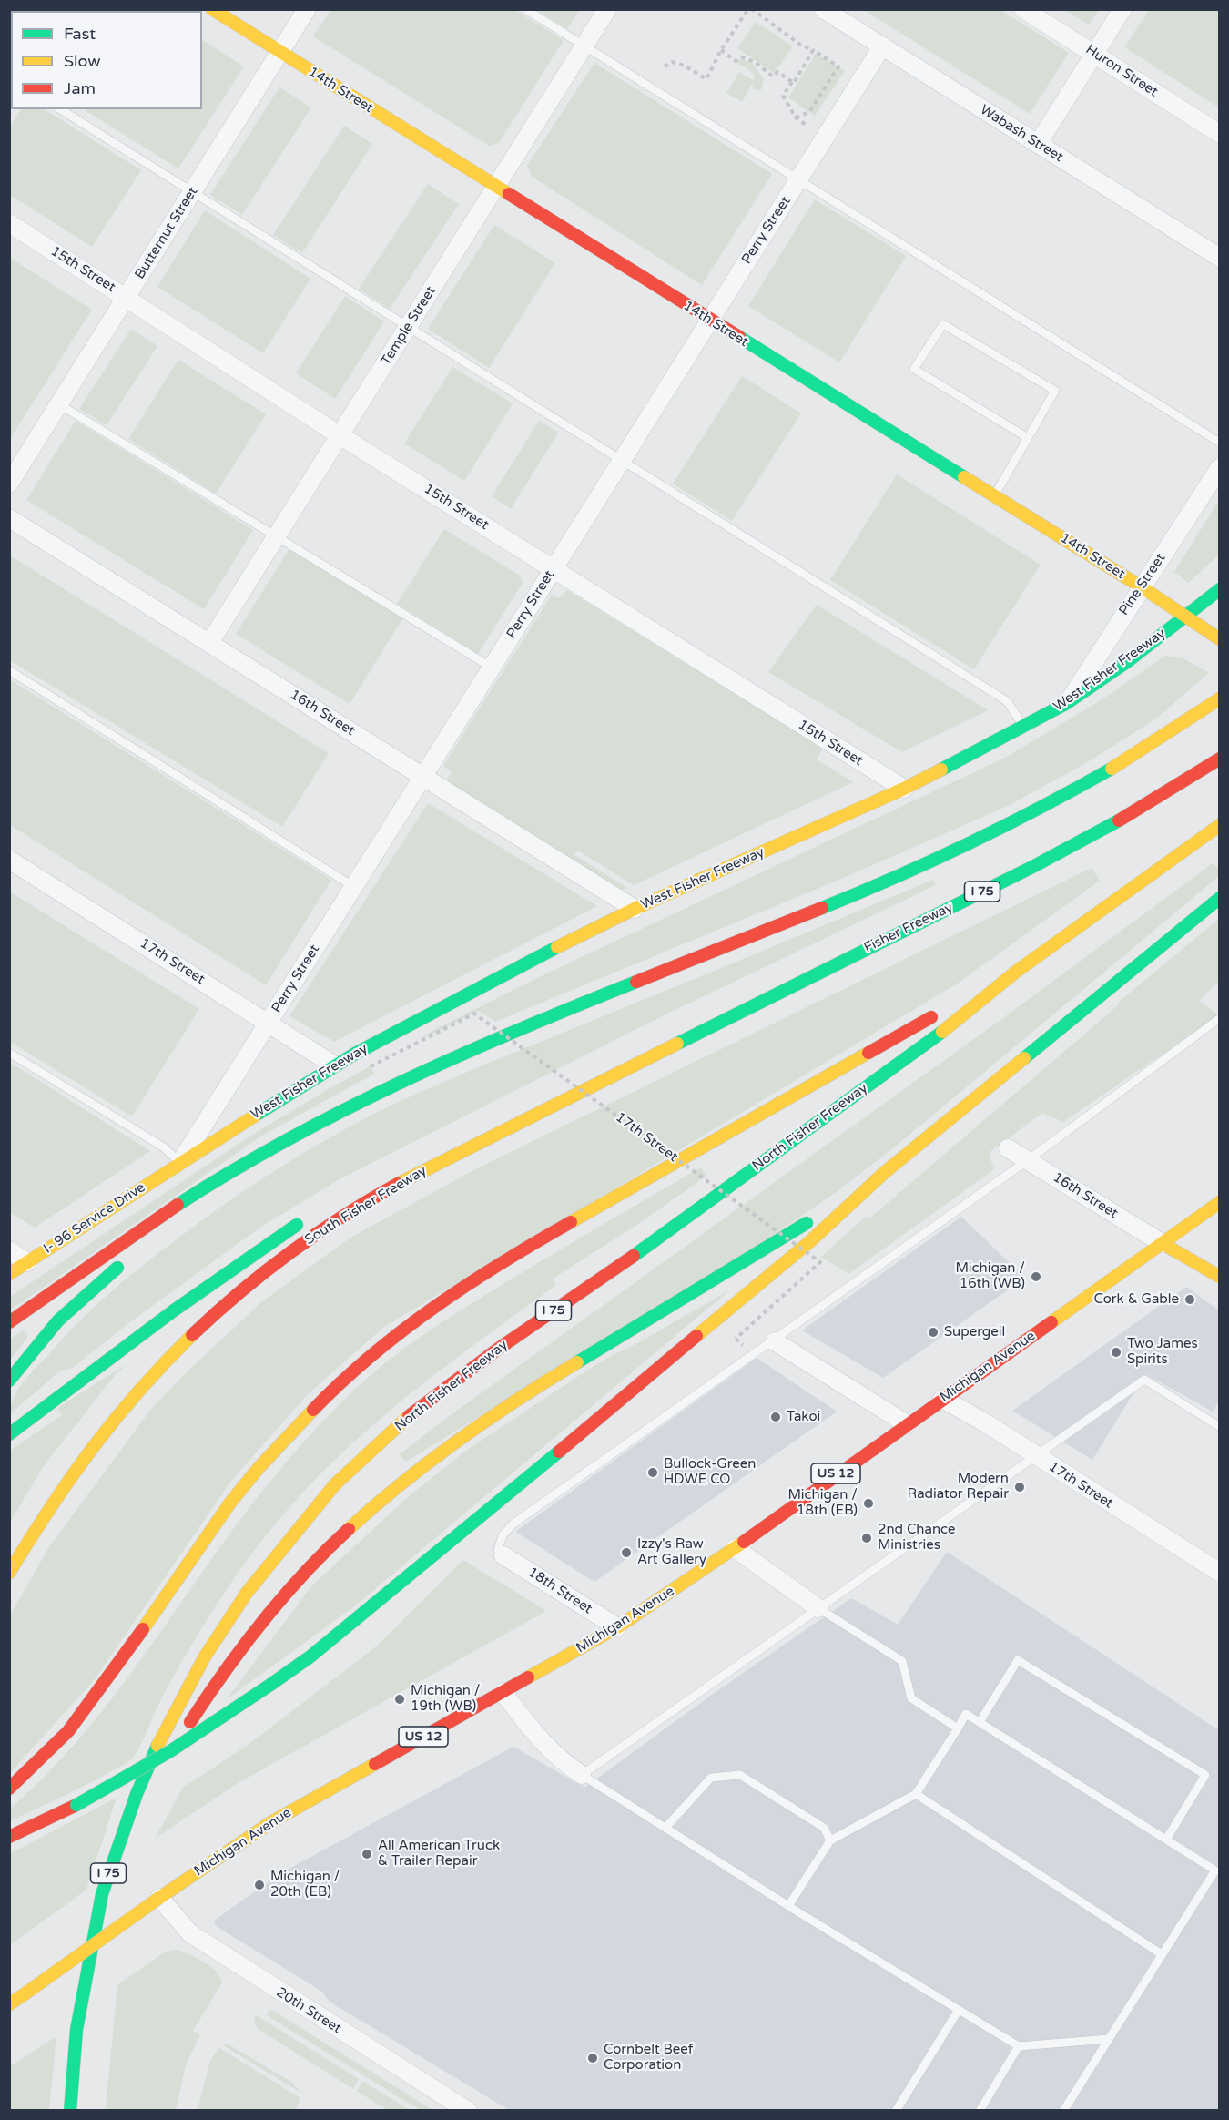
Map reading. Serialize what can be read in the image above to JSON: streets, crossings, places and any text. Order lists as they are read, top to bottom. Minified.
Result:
{"streets":{"main road":["14th Street","West Fisher Freeway","I 75","Fisher Freeway","North Fisher Freeway","South Fisher Freeway","I- 96 Service Drive","Michigan Avenue","US 12"],"street":["Huron Street","Wabash Street","Perry Street","Butternut Street","15th Street","Temple Street","Pine Street","16th Street","17th Street","18th Street","20th Street"]},"crossings":[["14th Street","Perry Street"],["14th Street","Butternut Street"],["14th Street","Temple Street"],["14th Street","Pine Street"],["14th Street","West Fisher Freeway"],["Wabash Street","Perry Street"],["Perry Street","15th Street"],["Perry Street","West Fisher Freeway"],["Perry Street","16th Street"],["Perry Street","17th Street"],["Perry Street","I- 96 Service Drive"],["Butternut Street","15th Street"],["15th Street","Temple Street"],["15th Street","West Fisher Freeway"],["Temple Street","16th Street"],["Pine Street","West Fisher Freeway"],["West Fisher Freeway","16th Street"],["West Fisher Freeway","17th Street"],["West Fisher Freeway","I- 96 Service Drive"],["16th Street","Michigan Avenue"],["I 75","North Fisher Freeway"],["Fisher Freeway","South Fisher Freeway"],["17th Street","Michigan Avenue"],["Michigan Avenue","18th Street"],["Michigan Avenue","20th Street"]],"places":["Michigan / 16th (WB)","Cork & Gable","Supergeil","Two James Spirits","Takoi","Bullock-Green HDWE CO","Modern Radiator Repair","Michigan / 18th (EB)","2nd Chance Ministries","Izzy's Raw Art Gallery","Michigan / 19th (WB)","All American Truck & Trailer Repair","Michigan / 20th (EB)","Cornbelt Beef Corporation"],"legend":["Fast","Slow","Jam"]}
